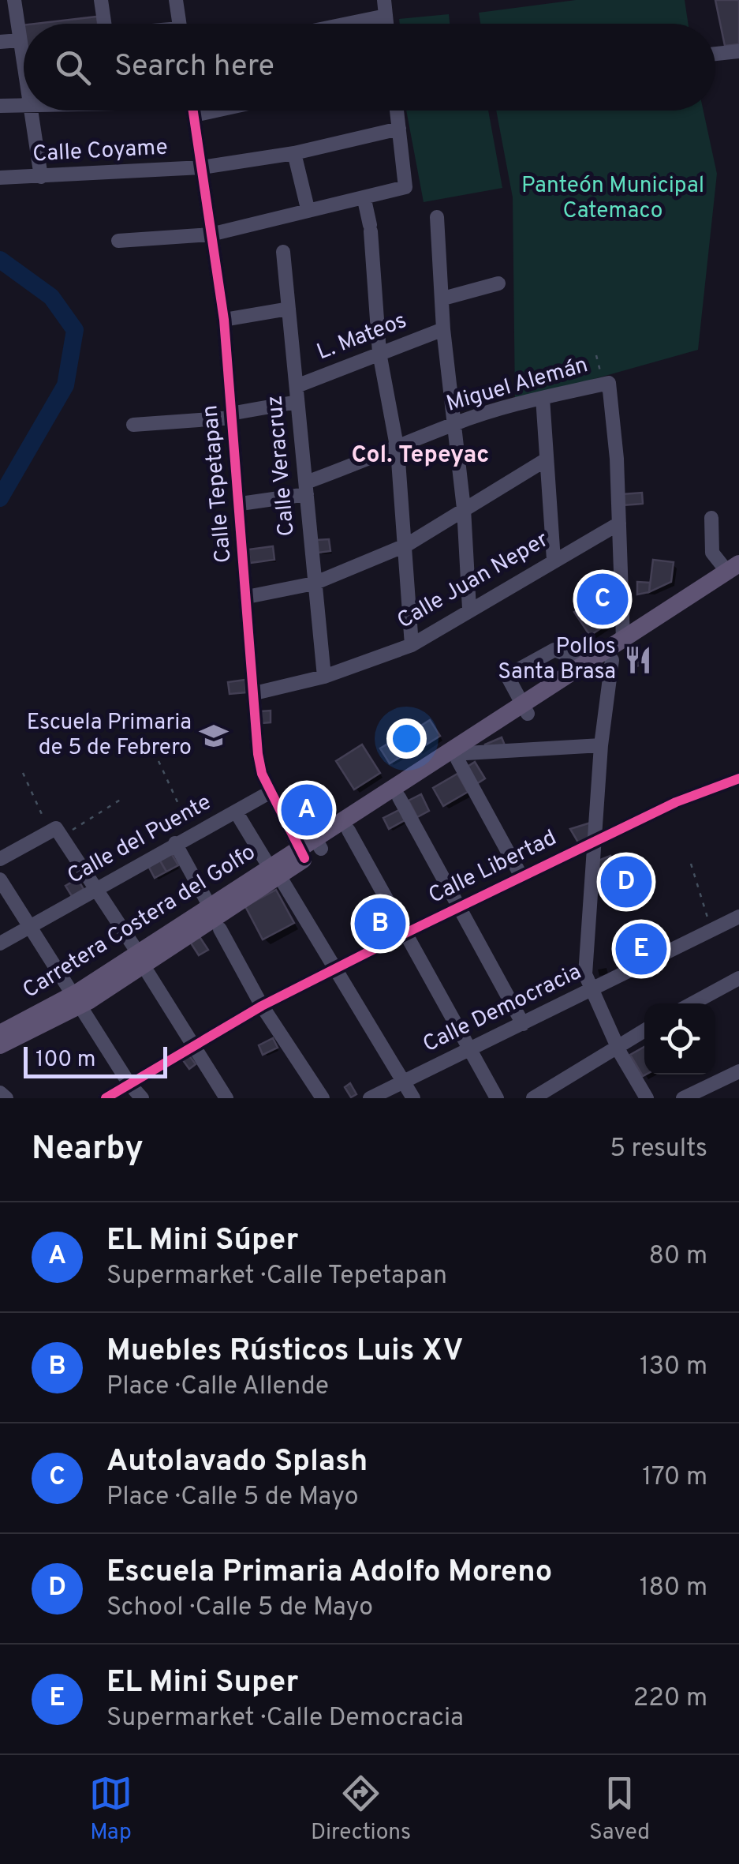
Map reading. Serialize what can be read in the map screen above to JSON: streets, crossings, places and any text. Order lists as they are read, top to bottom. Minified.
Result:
{"streets":{"main road":["Carretera Costera del Golfo"],"street":["Calle Coyame","L. Mateos","Miguel Alemán","Calle Veracruz","Calle Tepetapan","Calle Juan Neper","Calle del Puente","Calle Libertad","Calle Democracia"]},"crossings":[["Calle Coyame","Calle Tepetapan"],["L. Mateos","Calle Veracruz"],["Miguel Alemán","Calle Veracruz"],["Miguel Alemán","Calle Tepetapan"],["Calle Veracruz","Calle Juan Neper"],["Calle Tepetapan","Calle Juan Neper"],["Calle Tepetapan","Calle del Puente"],["Calle Tepetapan","Carretera Costera del Golfo"]],"districts":["Col. Tepeyac"],"parks":["Panteón Municipal Catemaco"],"places":{"restaurant":["Pollos Santa Brasa"],"school or university":["Escuela Primaria de 5 de Febrero"]},"scale_bar":"100 m","page":{"search":"Search here","pins":["C","A","D","B","E"],"scale":"100 m","heading":["Nearby","5 results"],"list":[{"mark":"A","name":"EL Mini Súper","note":"Supermarket · Calle Tepetapan","value":"80 m"},{"mark":"B","name":"Muebles Rústicos Luis XV","note":"Place · Calle Allende","value":"130 m"},{"mark":"C","name":"Autolavado Splash","note":"Place · Calle 5 de Mayo","value":"170 m"},{"mark":"D","name":"Escuela Primaria Adolfo Moreno","note":"School · Calle 5 de Mayo","value":"180 m"},{"mark":"E","name":"EL Mini Super","note":"Supermarket · Calle Democracia","value":"220 m"}],"nav":["Map","Directions","Saved"]}}
